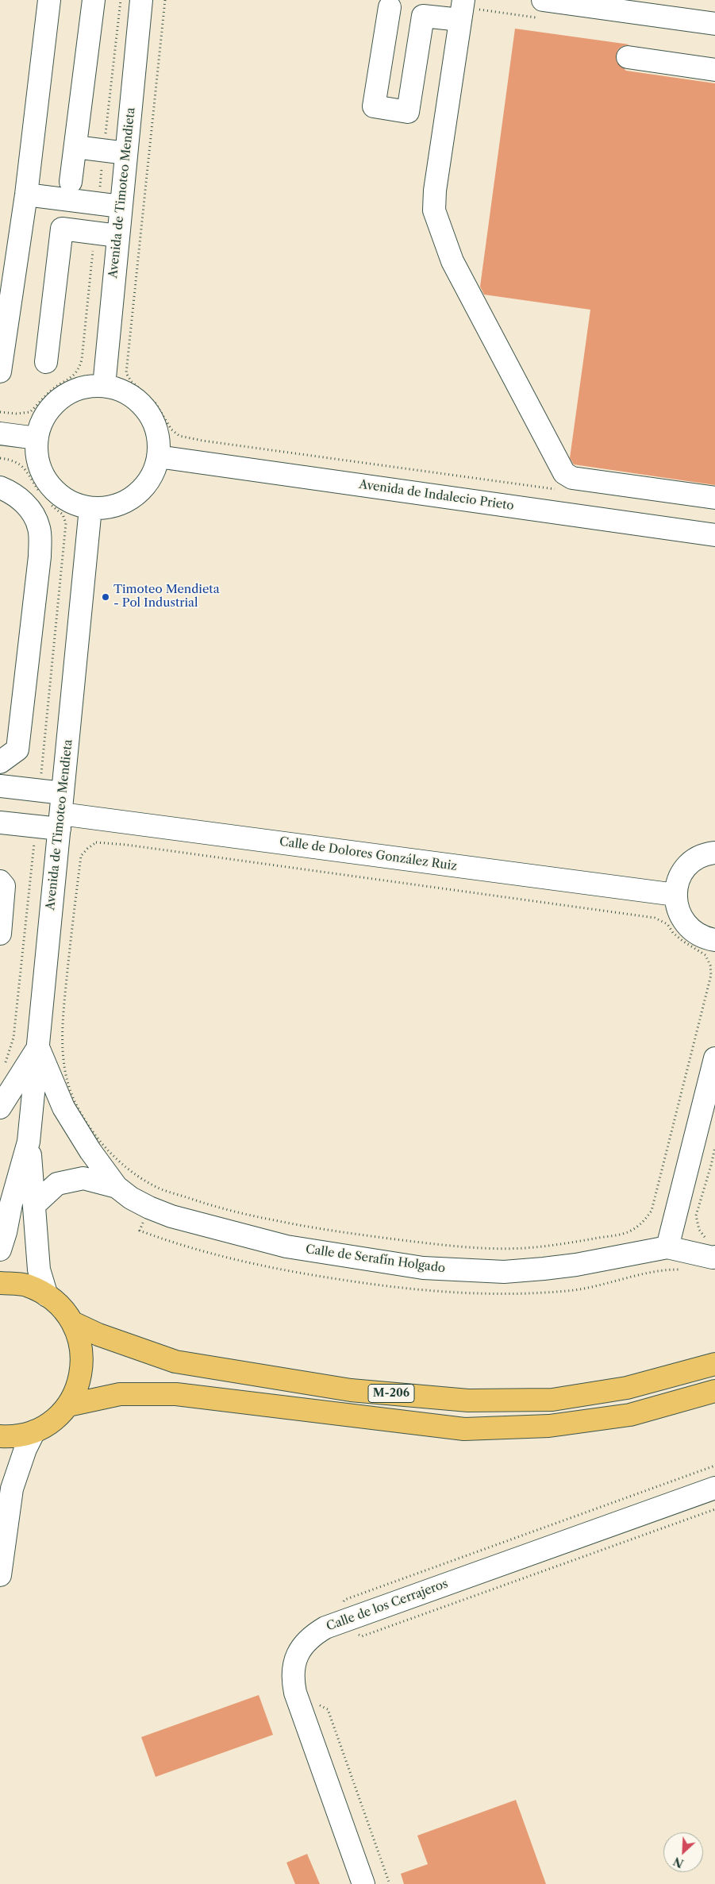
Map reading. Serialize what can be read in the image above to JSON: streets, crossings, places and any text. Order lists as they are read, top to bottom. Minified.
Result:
{"streets":{"main road":["M-206"],"street":["Avenida de Timoteo Mendieta","Avenida de Indalecio Prieto","Calle de Dolores González Ruiz","Calle de Serafín Holgado","Calle de los Cerrajeros"]},"crossings":[["Avenida de Timoteo Mendieta","Avenida de Indalecio Prieto"],["Avenida de Timoteo Mendieta","Calle de Dolores González Ruiz"],["Avenida de Timoteo Mendieta","Calle de Serafín Holgado"]],"places":["Timoteo Mendieta - Pol Industrial"],"north":"bottom left"}
